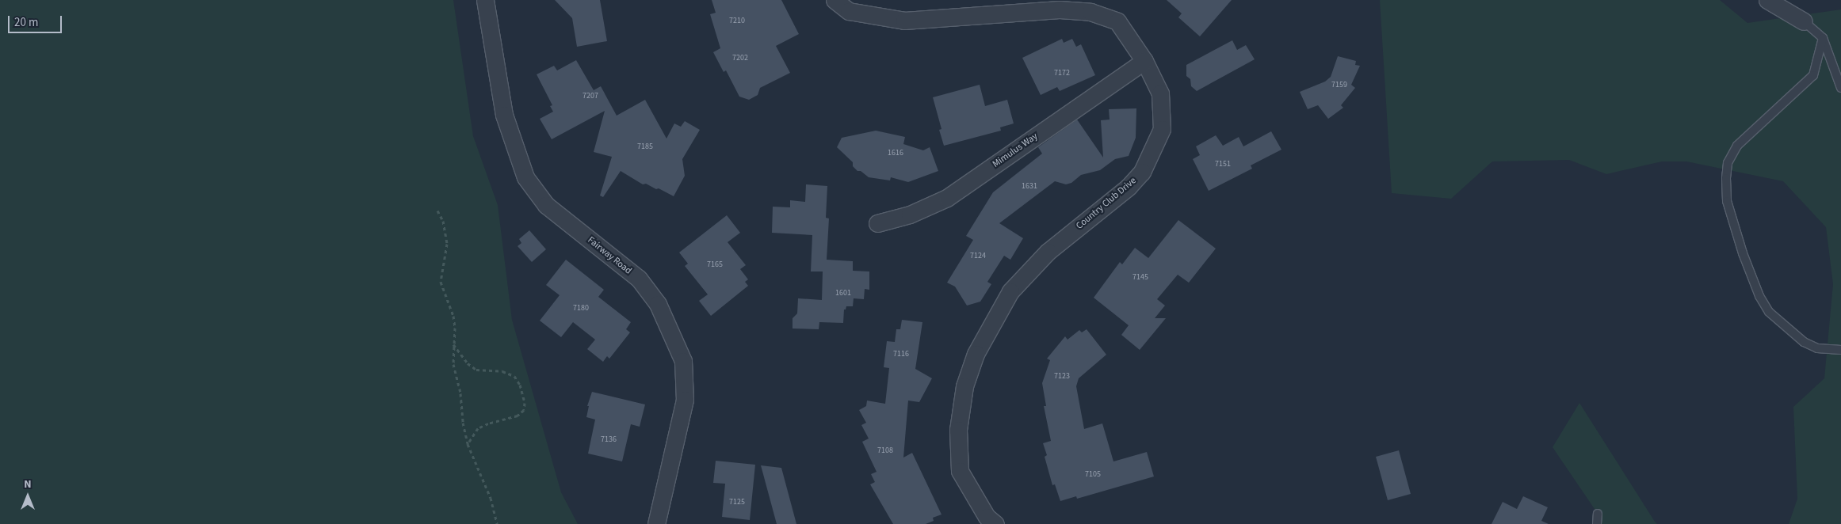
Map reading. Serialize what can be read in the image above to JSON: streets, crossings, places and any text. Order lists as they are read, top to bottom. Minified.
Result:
{"streets":{"street":["Mimulus Way","Country Club Drive","Fairway Road"]},"crossings":[["Mimulus Way","Country Club Drive"]],"house_numbers":["7210","7202","7172","7159","7207","7185","1616","7151","1631","7124","7165","7145","1601","7180","7116","7123","7136","7108","7105","7125"],"scale_bar":"20 m","north":"top"}
